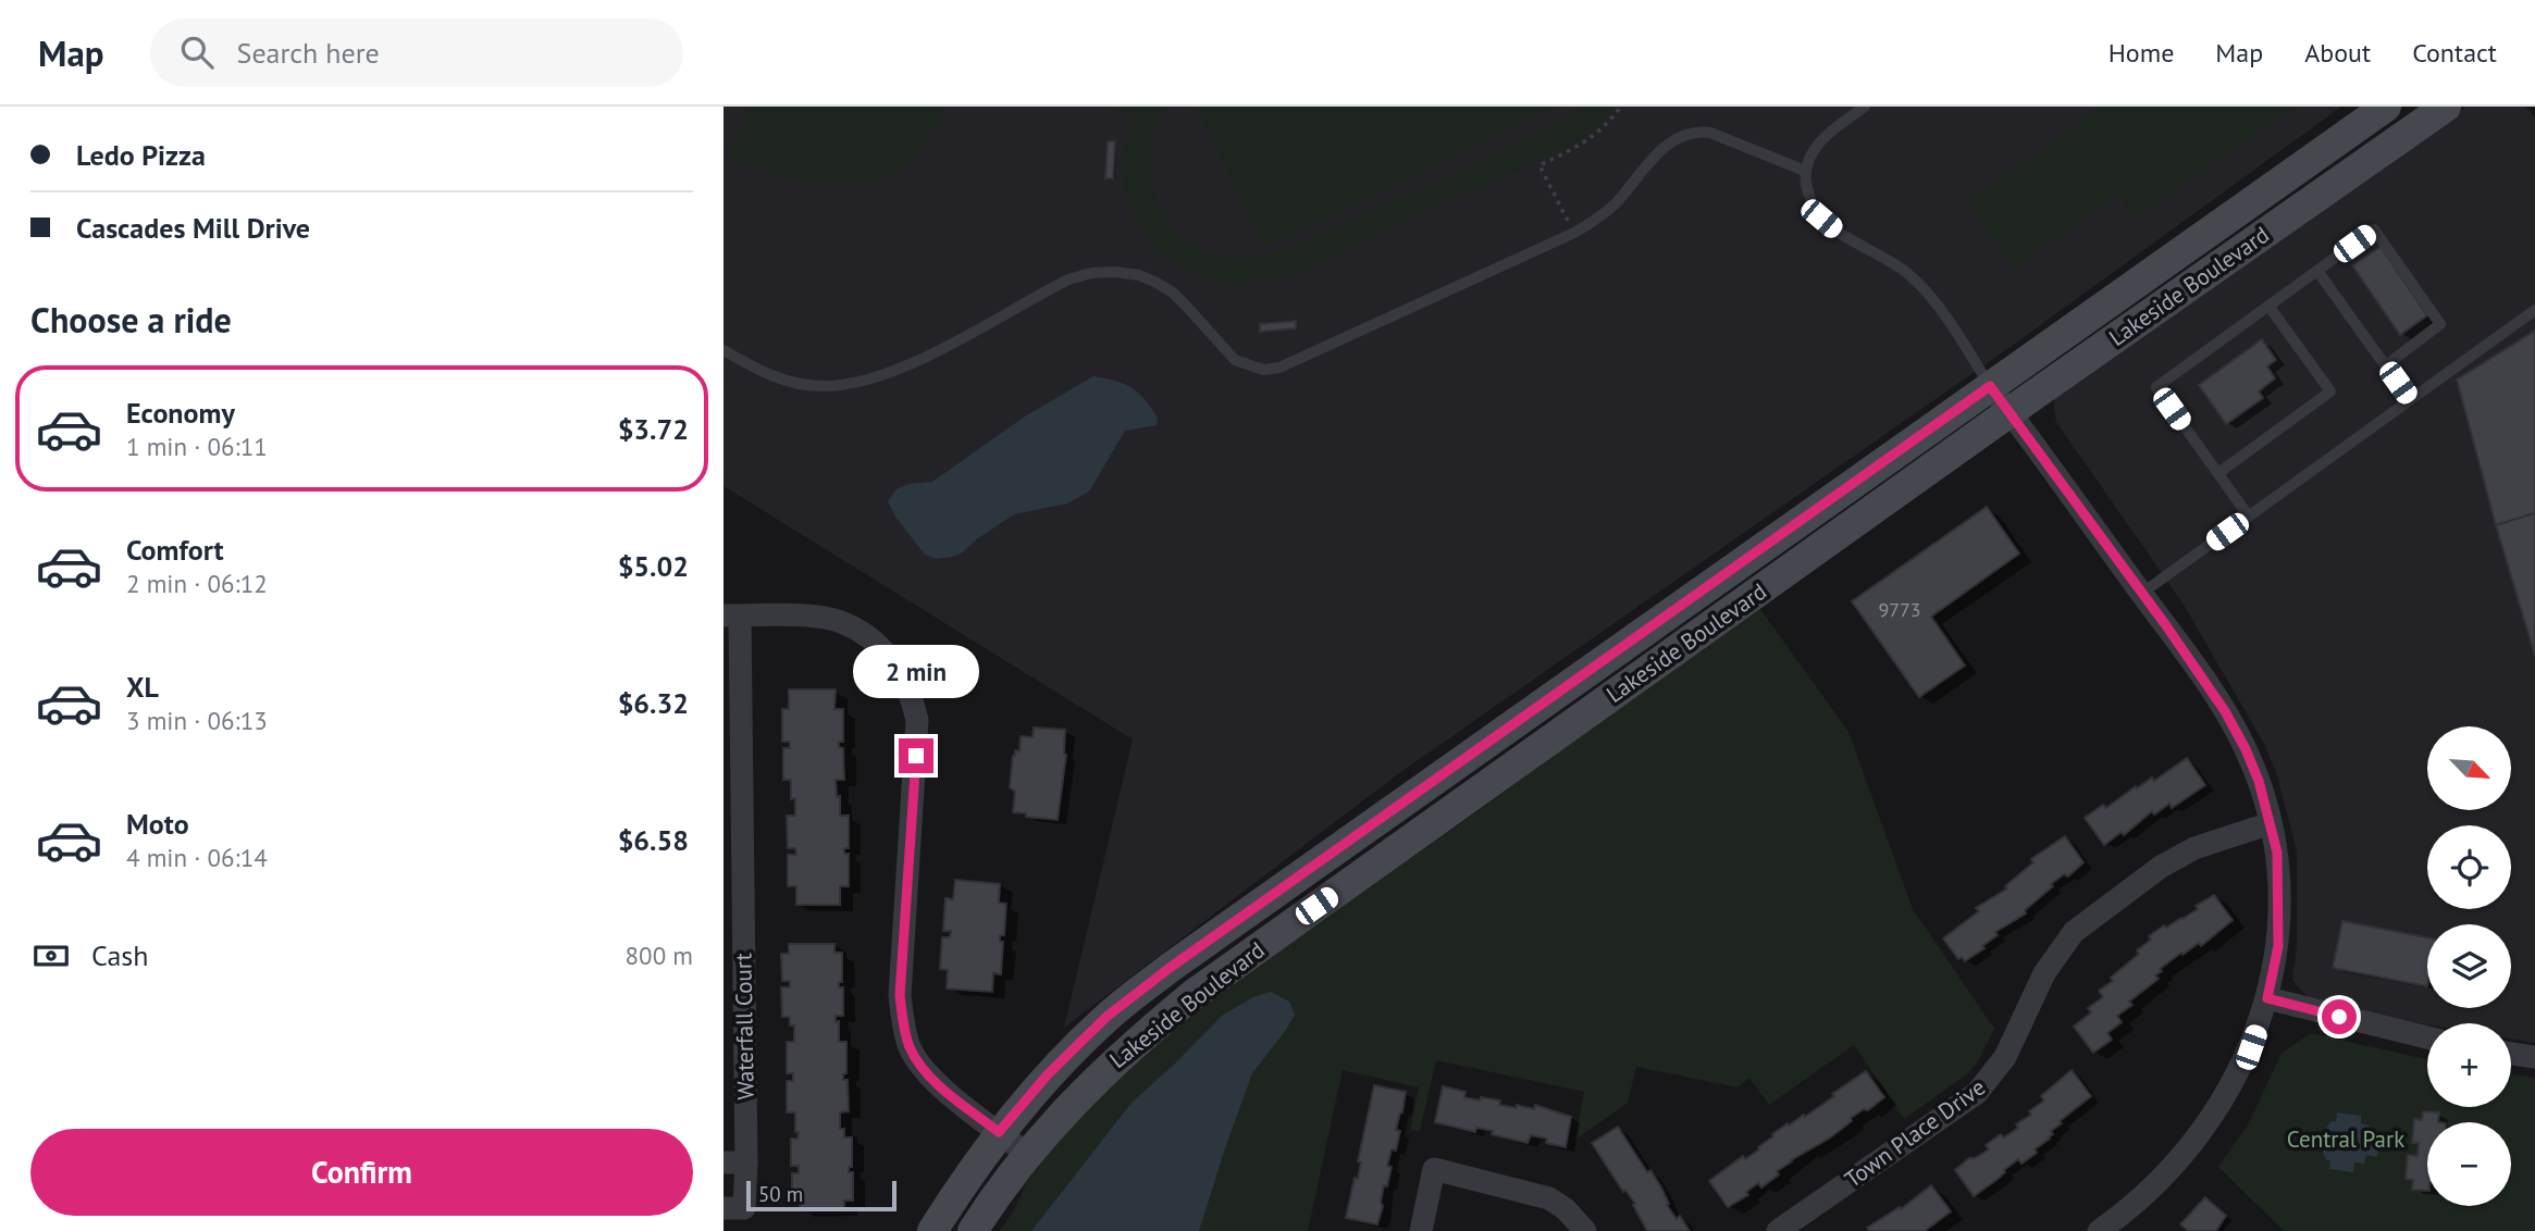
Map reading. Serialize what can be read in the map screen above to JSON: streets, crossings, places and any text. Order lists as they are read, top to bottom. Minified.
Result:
{"streets":{"main road":["Lakeside Boulevard"],"street":["Waterfall Court","Town Place Drive"]},"parks":["Central Park"],"house_numbers":["9773"],"scale_bar":"50 m","north":"bottom right","page":{"header":"Map","search":"Search here","nav":["Home","Map","About","Contact"],"banner":["Ledo Pizza","Cascades Mill Drive"],"heading":"Choose a ride","list":[{"name":"Economy","note":"1 min · 06:11","value":"$3.72"},{"name":"Comfort","note":"2 min · 06:12","value":"$5.02"},{"name":"XL","note":"3 min · 06:13","value":"$6.32"},{"name":"Moto","note":"4 min · 06:14","value":"$6.58"}],"bubble":"2 min","map_buttons":["+","−"],"pay":["Cash","800 m"],"buttons":"Confirm","scale":"50 m"}}
